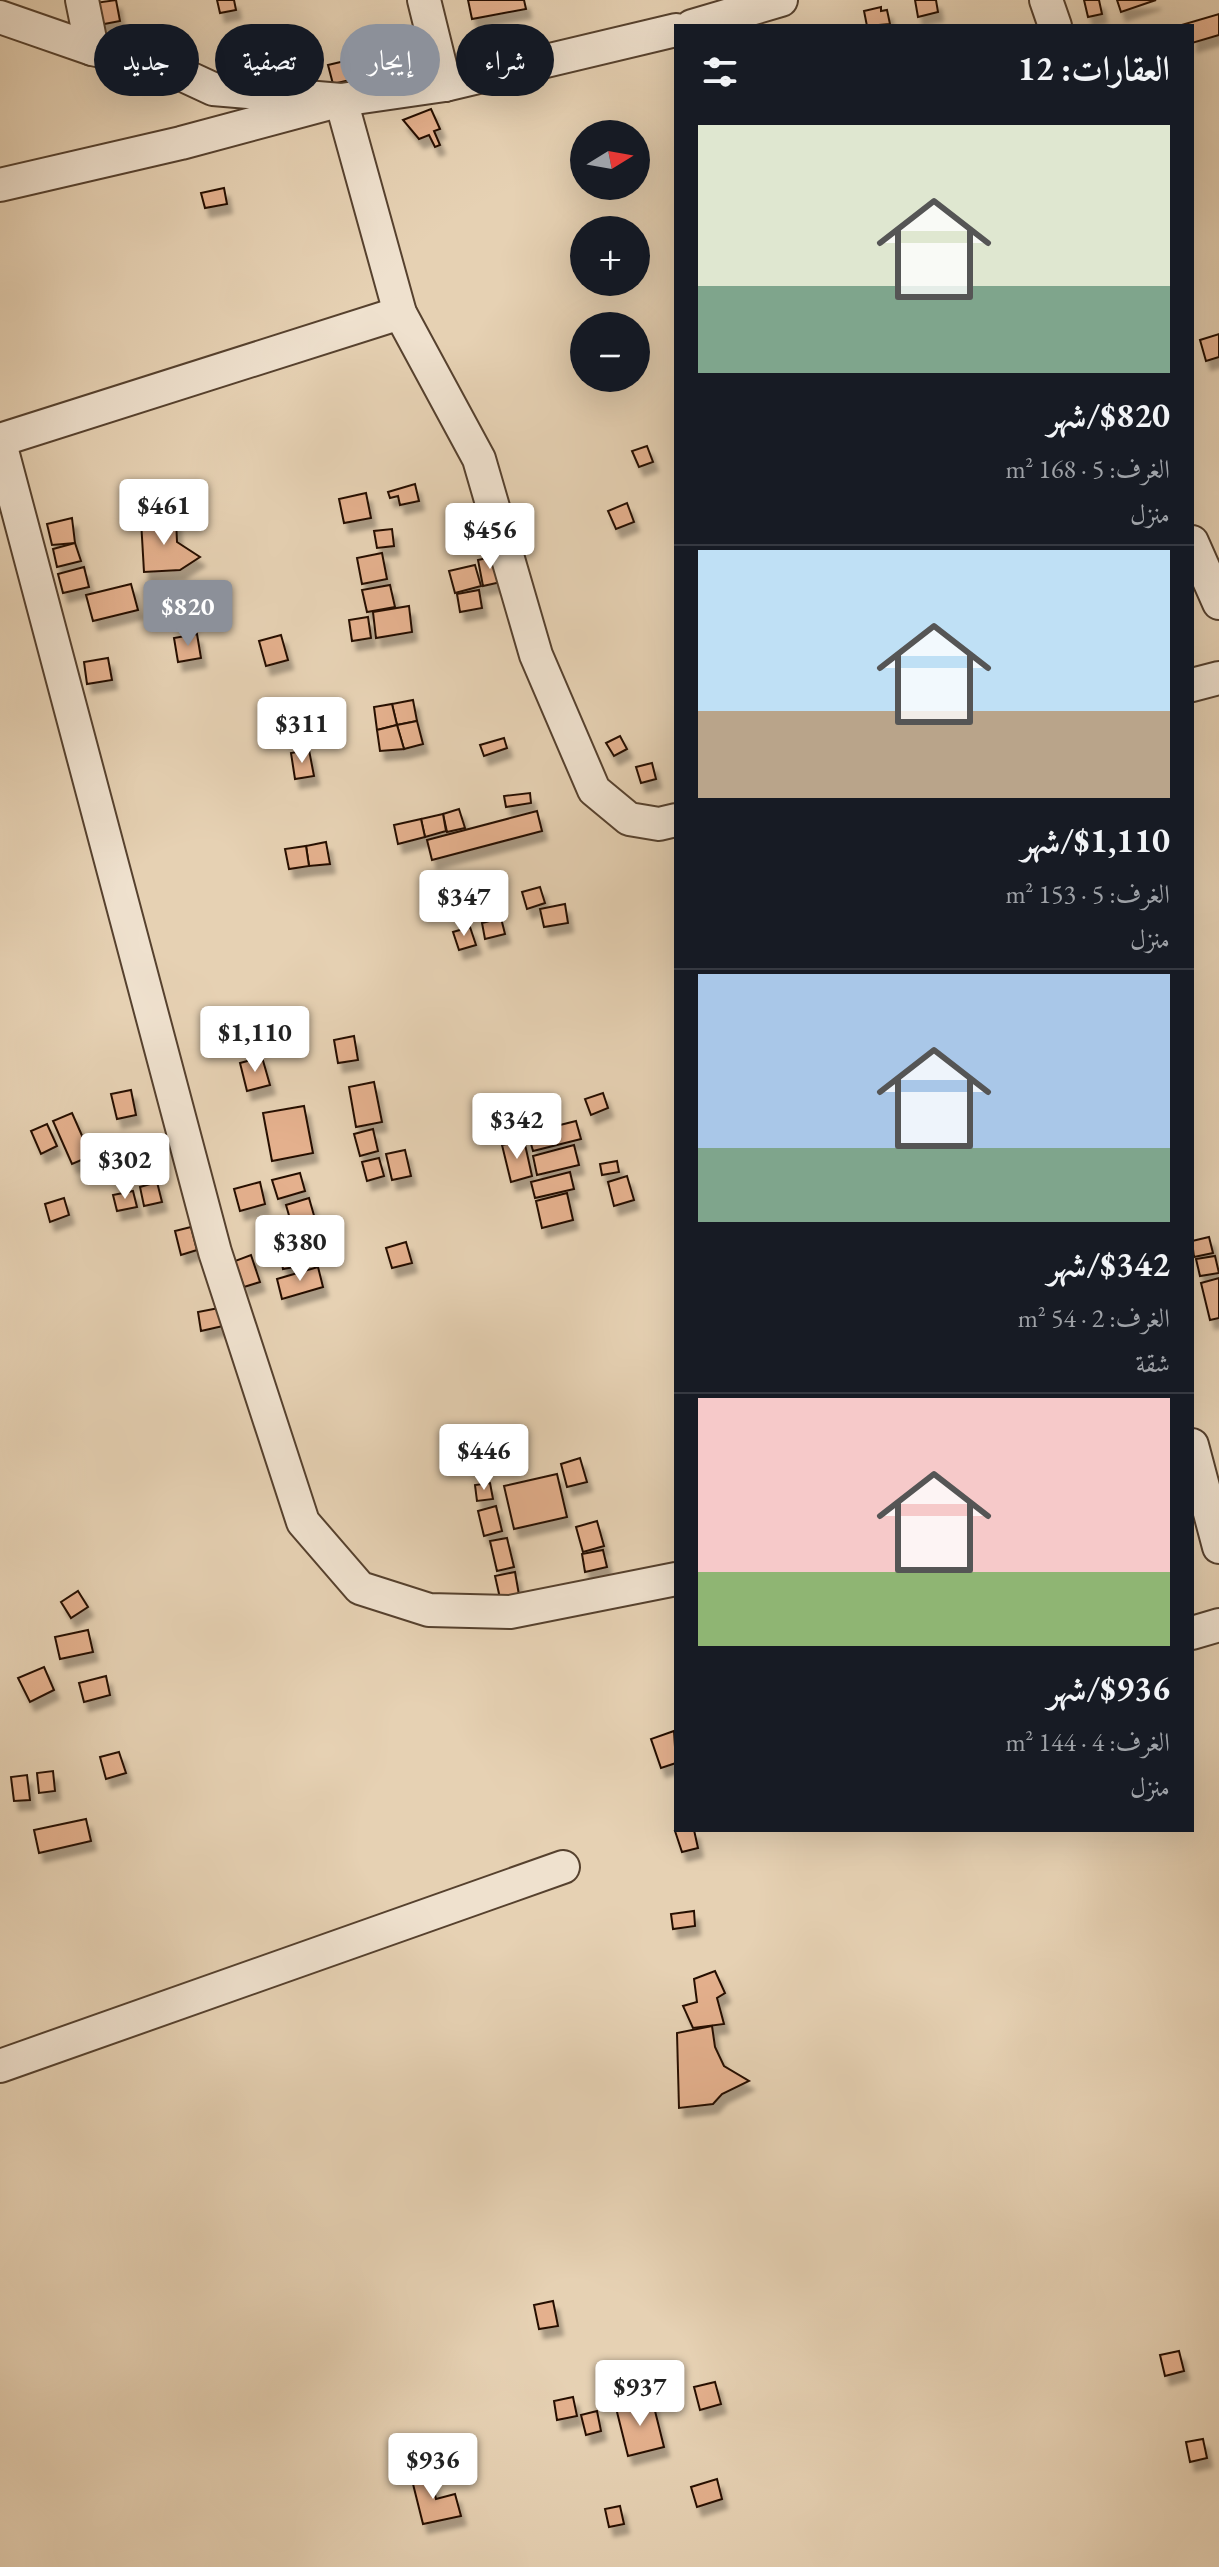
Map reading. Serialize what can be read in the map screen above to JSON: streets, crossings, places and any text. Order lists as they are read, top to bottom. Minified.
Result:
{"north":"right","page":{"chip":["شراء","إيجار","تصفية","جديد"],"heading":"العقارات: 12","map_buttons":["+","−"],"list":[{"name":"$820/شهر","note":"الغرف: 5 · 168 m² · منزل"},{"name":"$1,110/شهر","note":"الغرف: 5 · 153 m² · منزل"},{"name":"$342/شهر","note":"الغرف: 2 · 54 m² · شقة"},{"name":"$936/شهر","note":"الغرف: 4 · 144 m² · منزل"}],"price":["$461","$456","$820","$311","$347","$1,110","$342","$302","$380","$446","$937","$936"]}}
